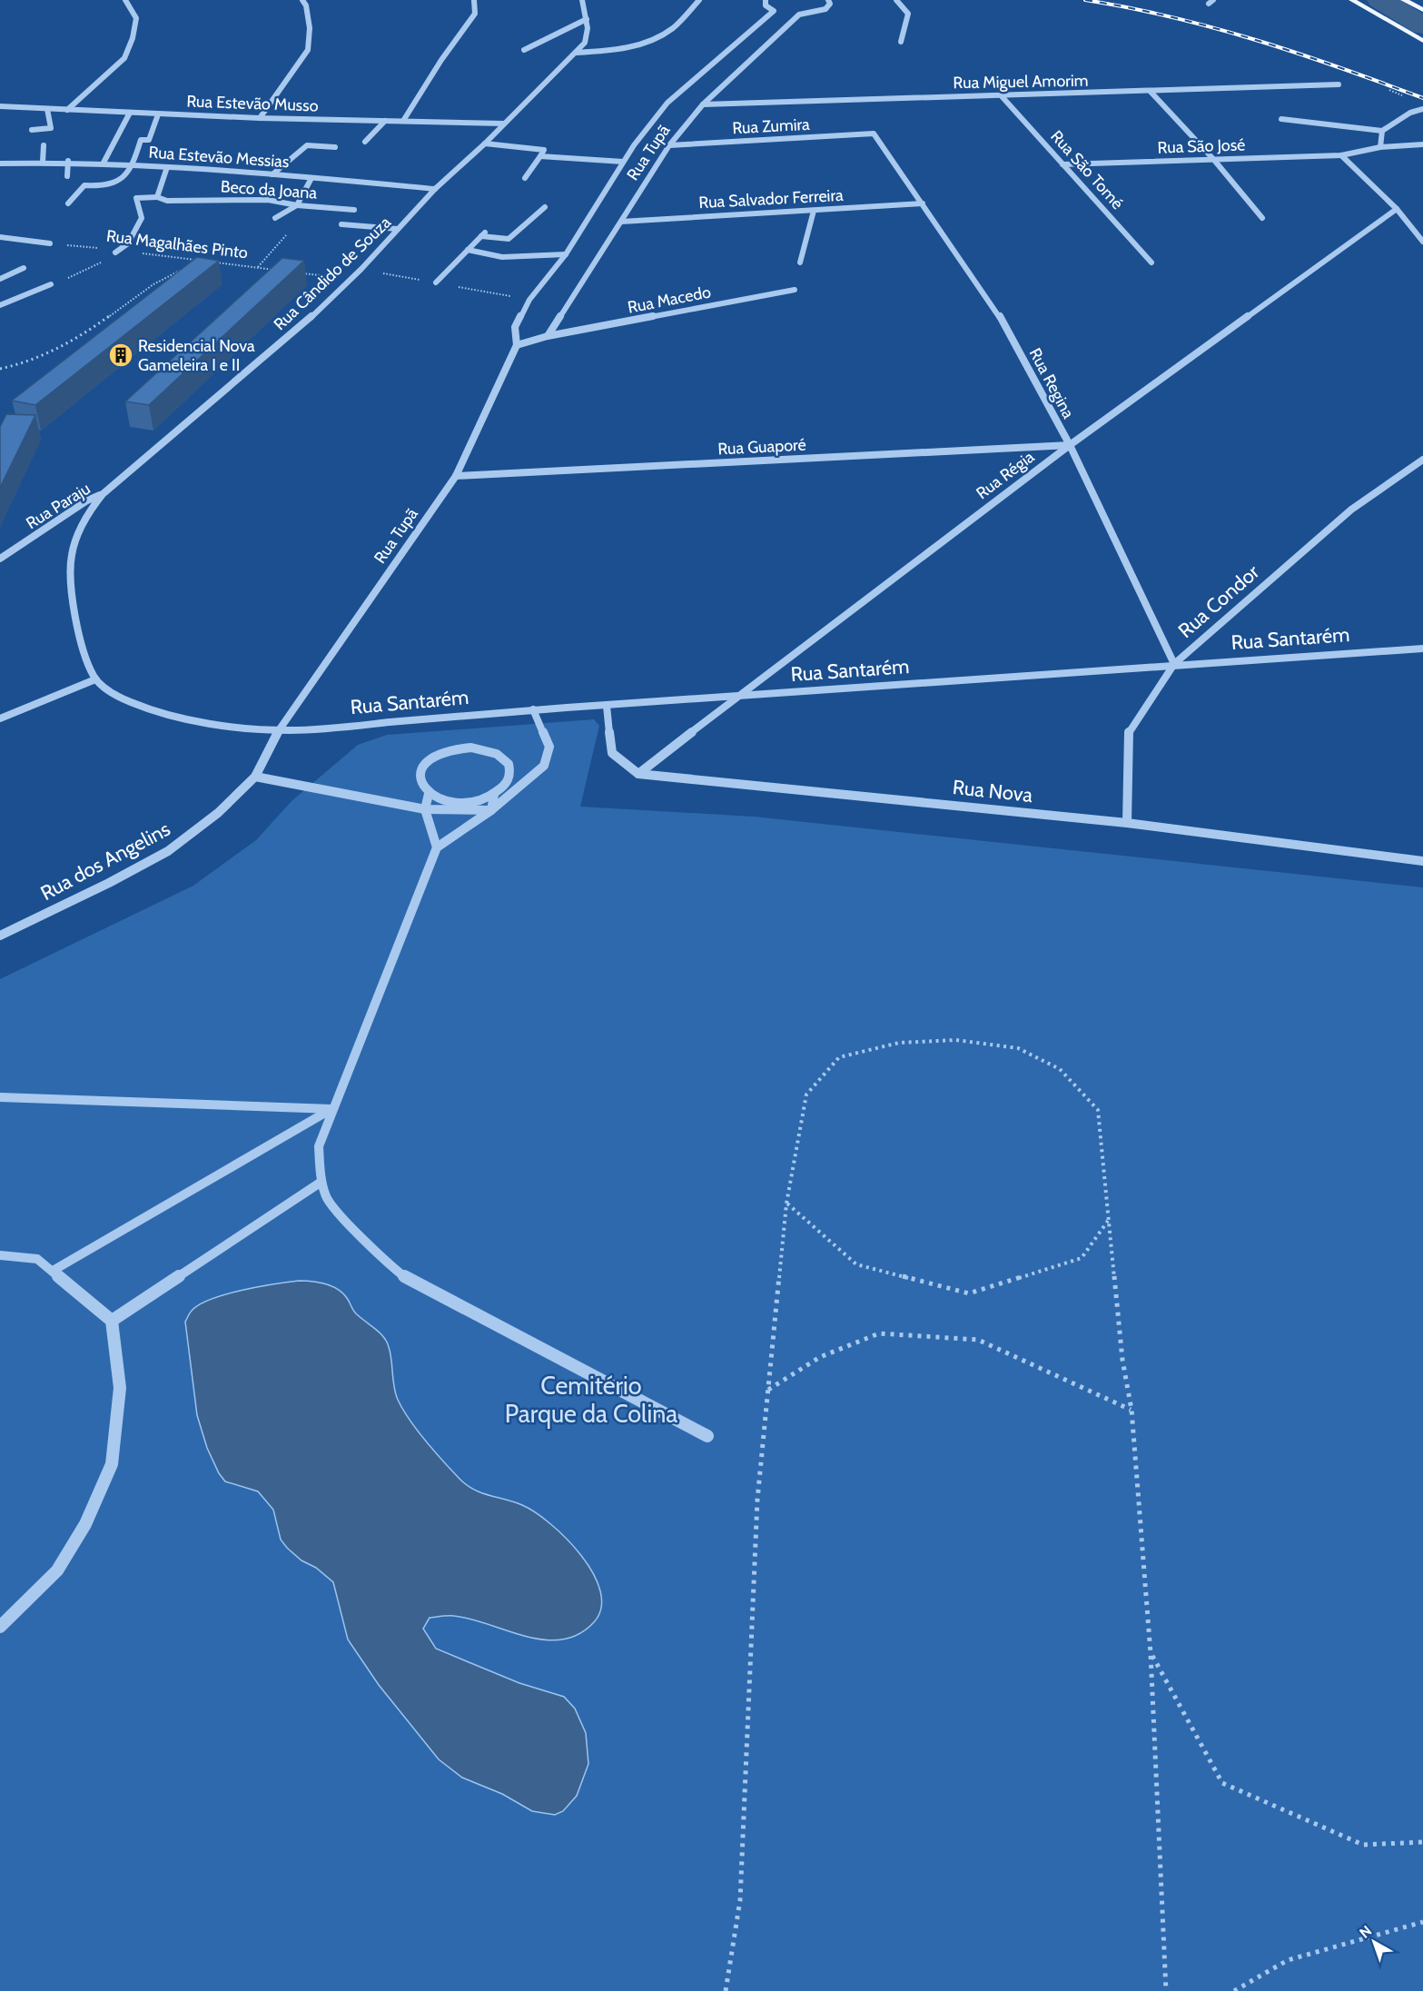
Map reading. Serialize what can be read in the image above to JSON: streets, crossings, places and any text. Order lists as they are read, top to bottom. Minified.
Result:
{"streets":{"street":["Rua Miguel Amorim","Rua Estevão Musso","Rua Zumira","Rua São José","Rua Tupã","Rua Estevão Messias","Rua São Tomé","Beco da Joana","Rua Salvador Ferreira","Rua Cândido de Souza","Rua Macedo","Rua Regina","Rua Guaporé","Rua Régia","Rua Paraju","Rua Condor","Rua Santarém","Rua Nova","Rua dos Angelins"],"path":["Rua Magalhães Pinto"]},"crossings":[["Rua Miguel Amorim","Rua Tupã"],["Rua Miguel Amorim","Rua São Tomé"],["Rua Estevão Musso","Rua Cândido de Souza"],["Rua Zumira","Rua Tupã"],["Rua Zumira","Rua Regina"],["Rua São José","Rua São Tomé"],["Rua Tupã","Rua Salvador Ferreira"],["Rua Tupã","Rua Macedo"],["Rua Tupã","Rua Guaporé"],["Rua Tupã","Rua Santarém"],["Rua Tupã","Rua dos Angelins"],["Rua Estevão Messias","Rua Cândido de Souza"],["Rua Salvador Ferreira","Rua Regina"],["Rua Cândido de Souza","Rua Paraju"],["Rua Regina","Rua Guaporé"],["Rua Regina","Rua Régia"],["Rua Regina","Rua Condor"],["Rua Regina","Rua Santarém"],["Rua Guaporé","Rua Régia"],["Rua Régia","Rua Santarém"],["Rua Régia","Rua Nova"],["Rua Condor","Rua Santarém"],["Rua Condor","Rua Nova"],["Rua Santarém","Rua dos Angelins"]],"parks":["Cemitério Parque da Colina"],"places":{"building":["Residencial Nova Gameleira I e II"]},"north":"top left"}
